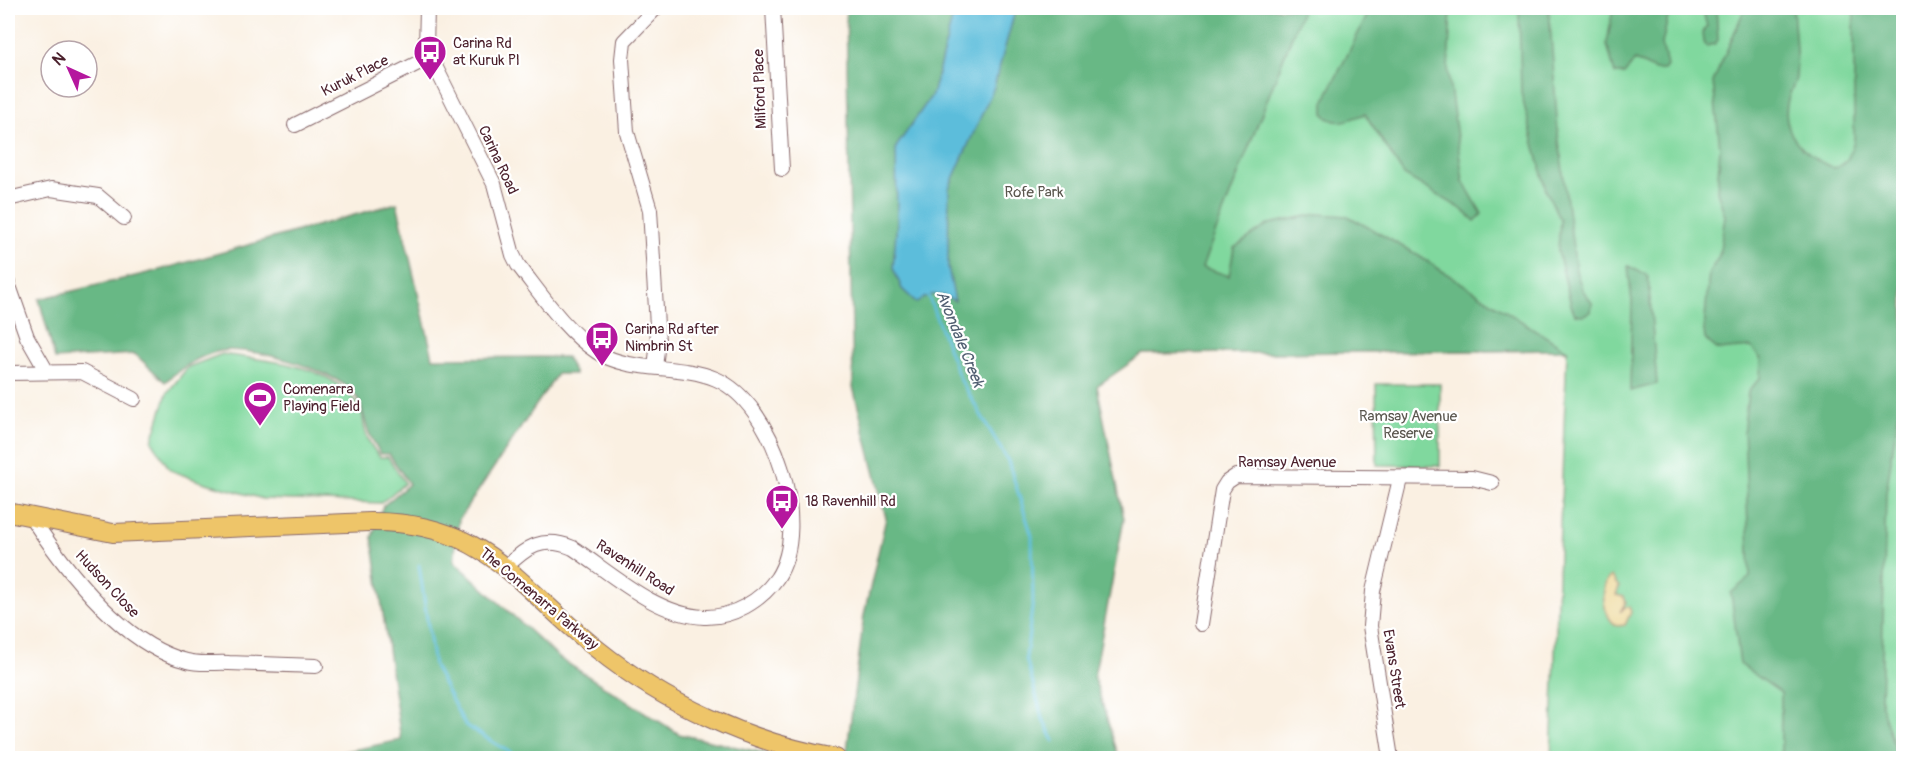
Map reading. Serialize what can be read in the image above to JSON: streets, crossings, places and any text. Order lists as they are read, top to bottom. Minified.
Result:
{"streets":{"main road":["The Comenarra Parkway"],"street":["Kuruk Place","Milford Place","Carina Road","Ramsay Avenue","Ravenhill Road","Hudson Close","Evans Street"]},"crossings":[["Kuruk Place","Carina Road"],["Carina Road","Ravenhill Road"],["Ramsay Avenue","Evans Street"],["Ravenhill Road","The Comenarra Parkway"],["Hudson Close","The Comenarra Parkway"]],"water":["Avondale Creek"],"parks":["Rofe Park","Ramsay Avenue Reserve"],"places":{"bus stop":["Carina Rd at Kuruk Pl","Carina Rd after Nimbrin St","18 Ravenhill Rd"],"sports":["Comenarra Playing Field"]},"north":"top left"}
